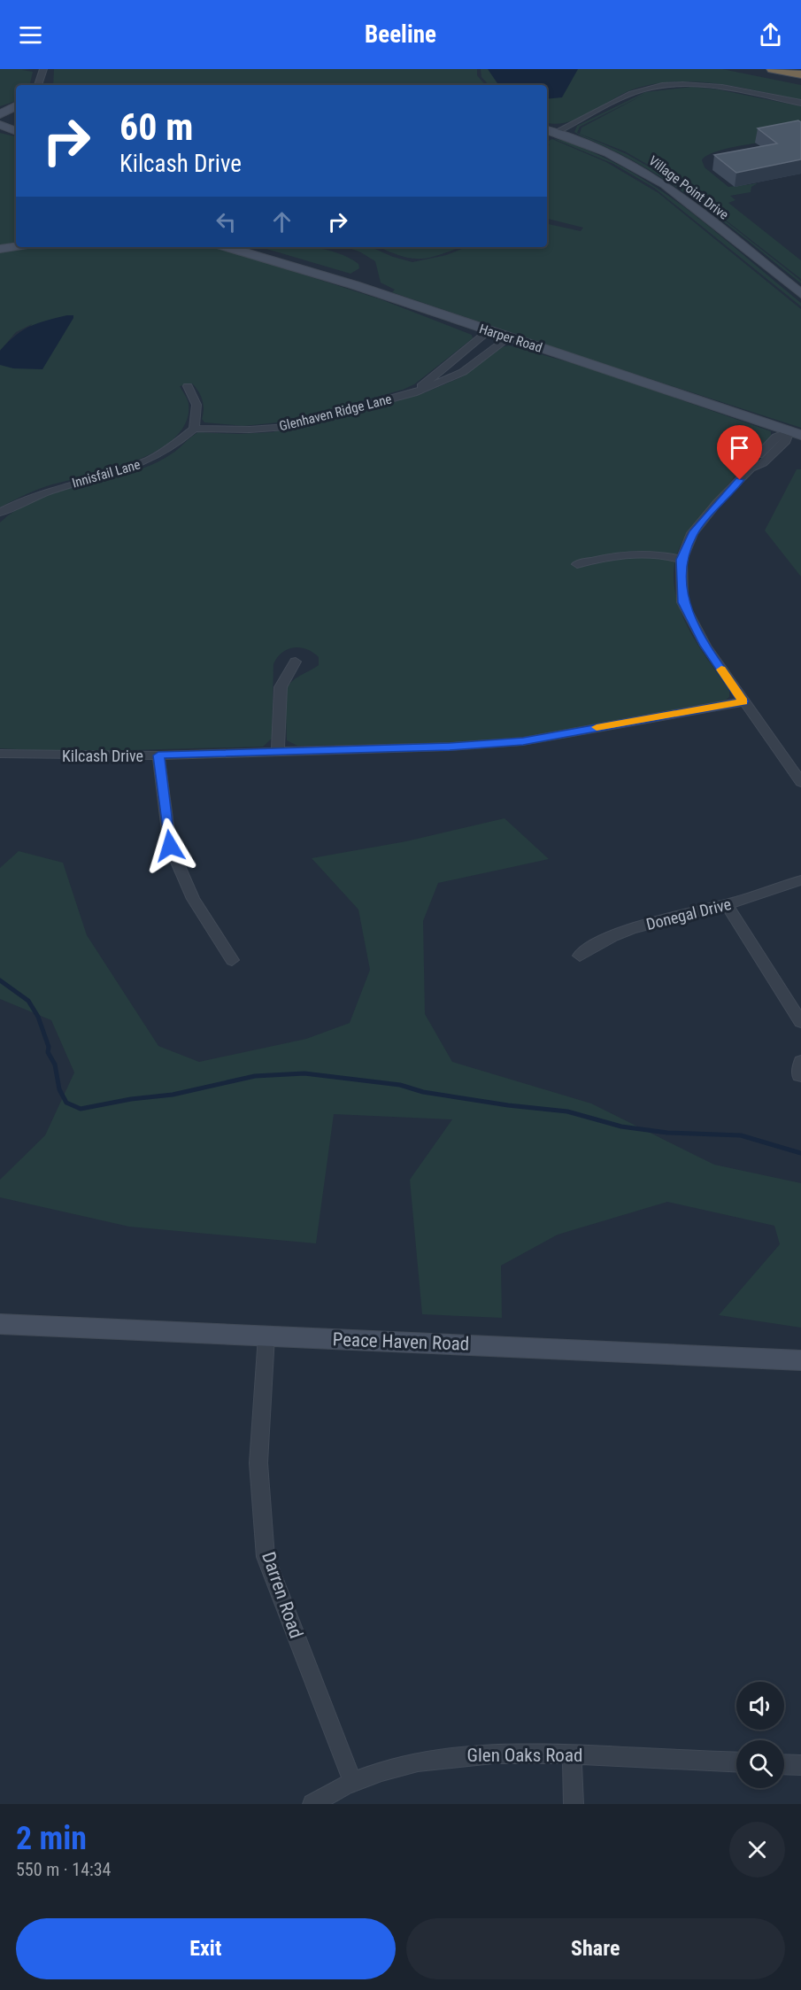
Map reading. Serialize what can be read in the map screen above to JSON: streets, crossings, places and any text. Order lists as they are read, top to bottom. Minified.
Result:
{"streets":{"main road":["Village Point Drive","Harper Road","Peace Haven Road"],"street":["Glenhaven Ridge Lane","Innisfail Lane","Kilcash Drive","Donegal Drive","Darren Road","Glen Oaks Road"]},"crossings":[["Harper Road","Glenhaven Ridge Lane"],["Glenhaven Ridge Lane","Innisfail Lane"],["Peace Haven Road","Darren Road"],["Darren Road","Glen Oaks Road"]],"page":{"header":"Beeline","turn":["60 m","Kilcash Drive"],"heading":["2 min","550 m · 14:34"],"buttons":["Exit","Share"]}}
